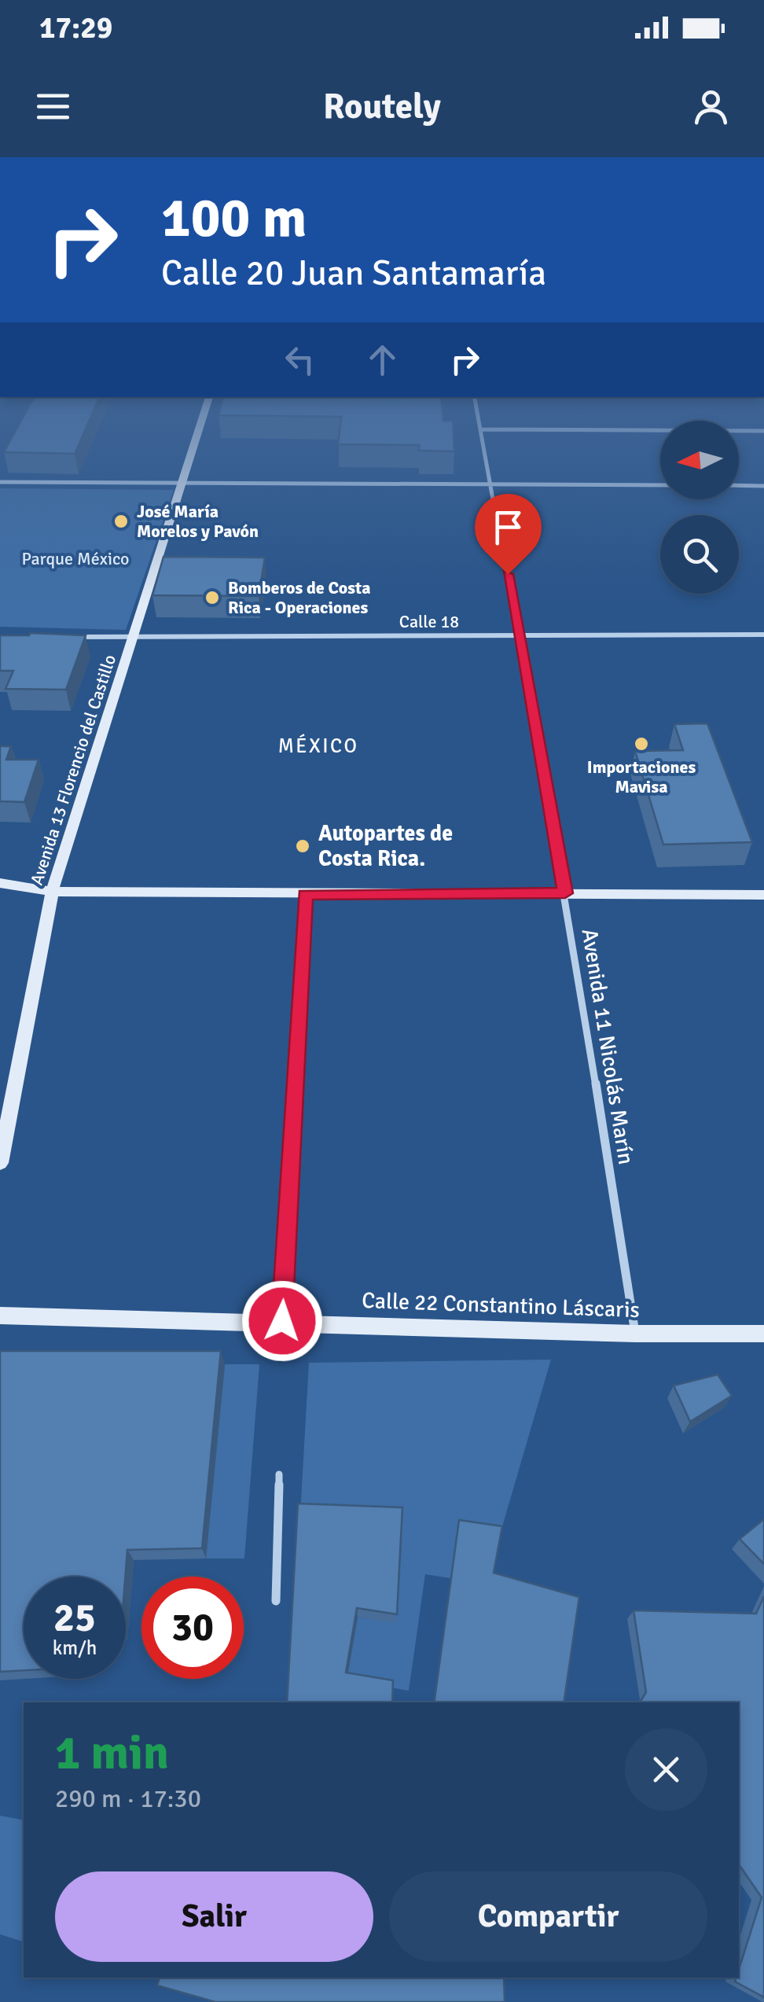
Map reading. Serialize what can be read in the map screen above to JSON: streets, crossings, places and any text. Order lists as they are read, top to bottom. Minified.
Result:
{"streets":{"street":["Calle 18","Avenida 13 Florencio del Castillo","Avenida 11 Nicolás Marín","Calle 22 Constantino Láscaris"]},"crossings":[["Calle 18","Avenida 13 Florencio del Castillo"],["Calle 18","Avenida 11 Nicolás Marín"],["Avenida 11 Nicolás Marín","Calle 22 Constantino Láscaris"]],"districts":["MÉXICO"],"parks":["Parque México"],"places":["José María Morelos y Pavón","Bomberos de Costa Rica - Operaciones","Importaciones Mavisa","Autopartes de Costa Rica."],"north":"left","page":{"status":"17:29","header":"Routely","turn":["100 m","Calle 20 Juan Santamaría"],"speed":"25 km/h","limit":"30","heading":["1 min","290 m · 17:30"],"buttons":["Salir","Compartir"]}}
